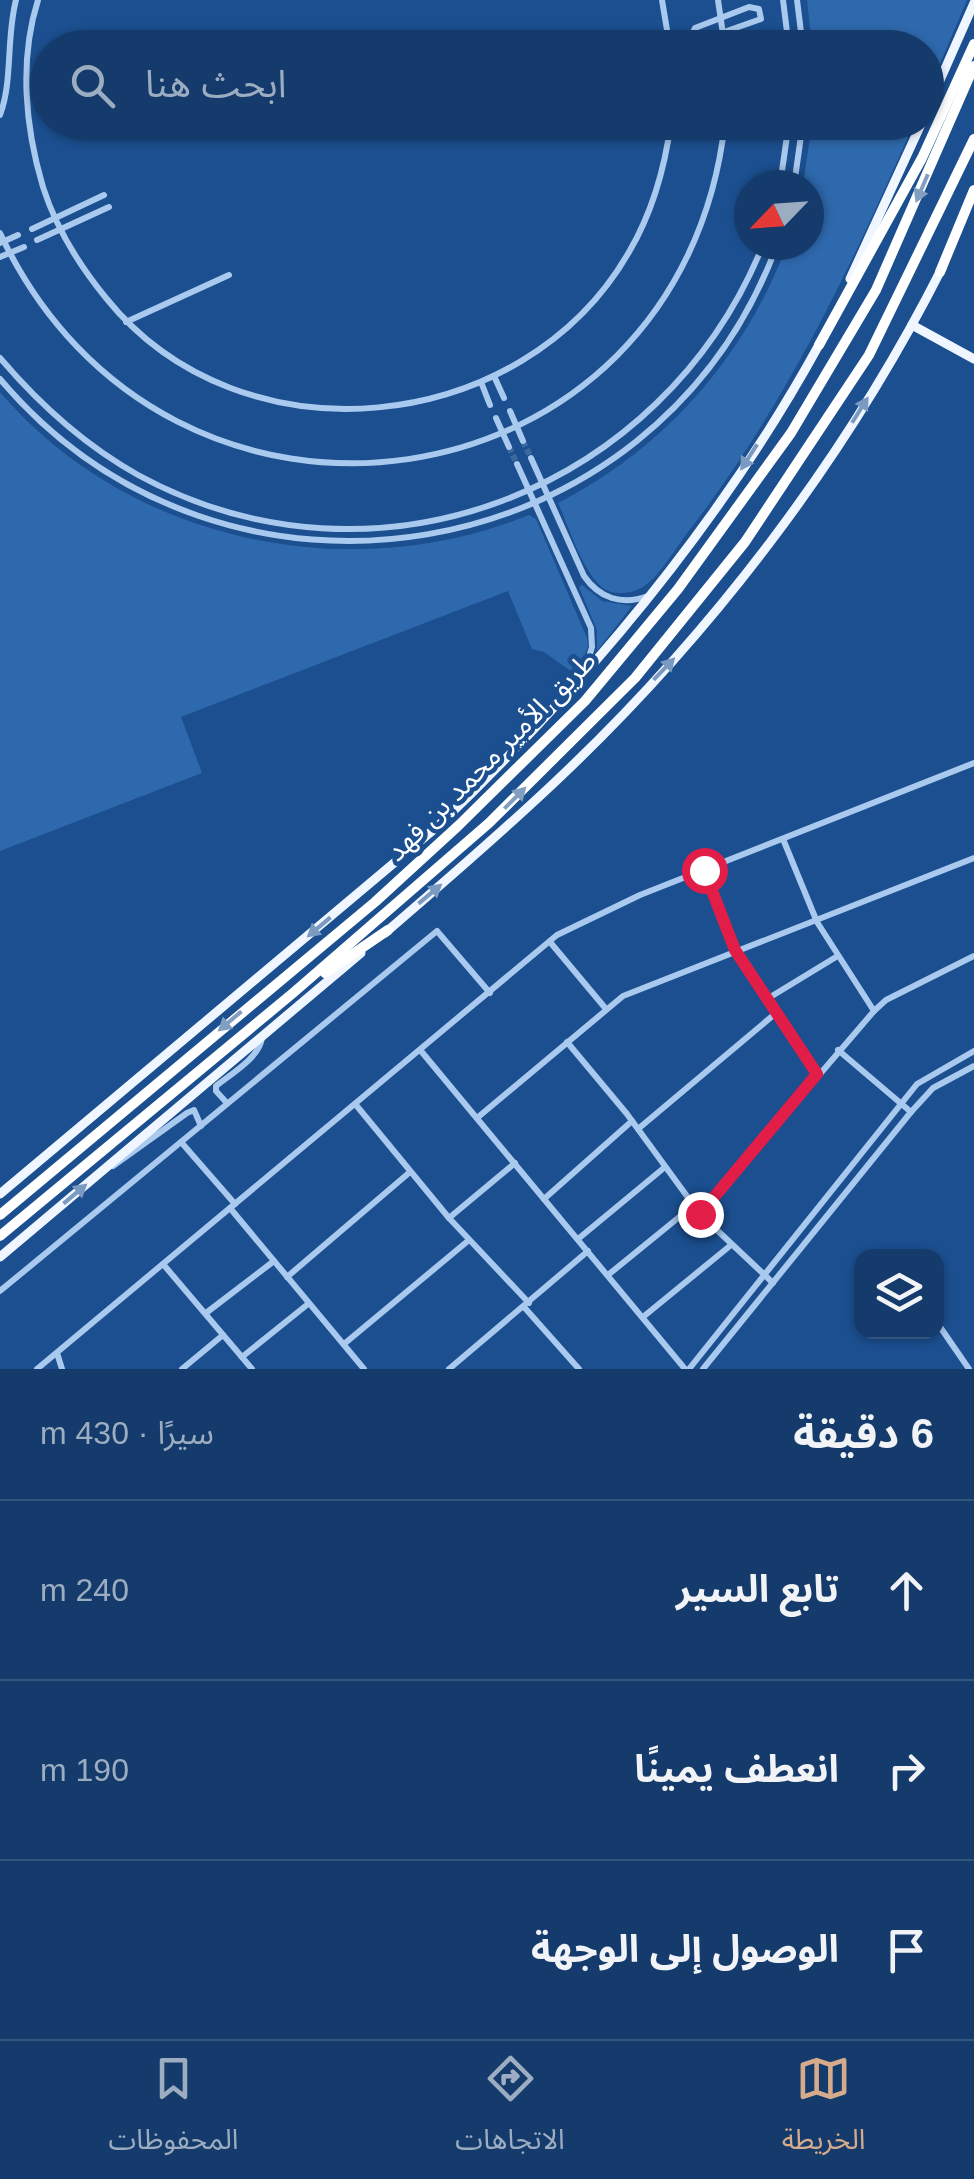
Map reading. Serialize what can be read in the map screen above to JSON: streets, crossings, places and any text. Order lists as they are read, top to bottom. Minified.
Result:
{"streets":{"highway":["طريق الأمير محمد بن فهد"]},"north":"bottom left","page":{"search":"ابحث هنا","heading":["6 دقيقة","سيرًا · 430 m"],"list":[["تابع السير","240 m"],["انعطف يمينًا","190 m"],"الوصول إلى الوجهة"],"nav":["الخريطة","الاتجاهات","المحفوظات"]}}
